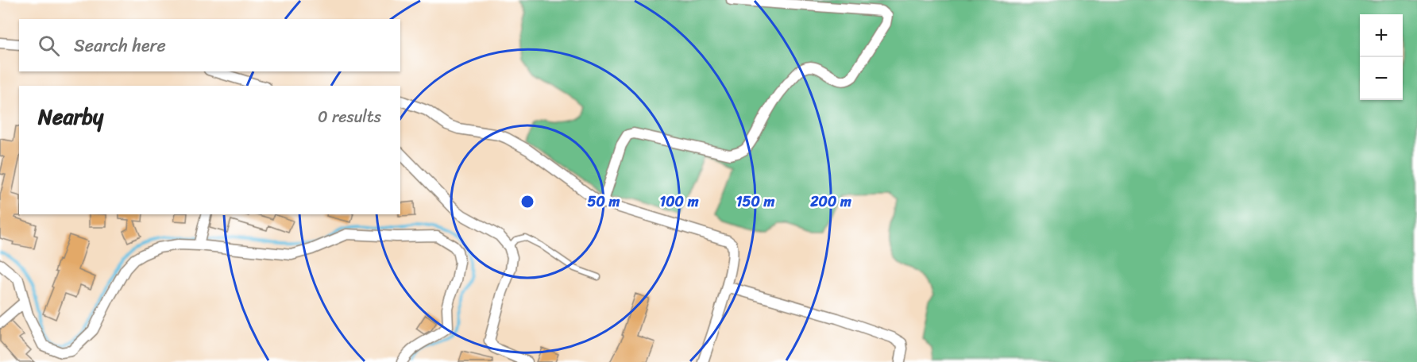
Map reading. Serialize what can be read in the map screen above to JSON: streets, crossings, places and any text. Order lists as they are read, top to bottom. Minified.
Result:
{"page":{"map_buttons":["+","−"],"search":"Search here","heading":["Nearby","0 results"]},"rings":["50 m","100 m","150 m","200 m"]}
